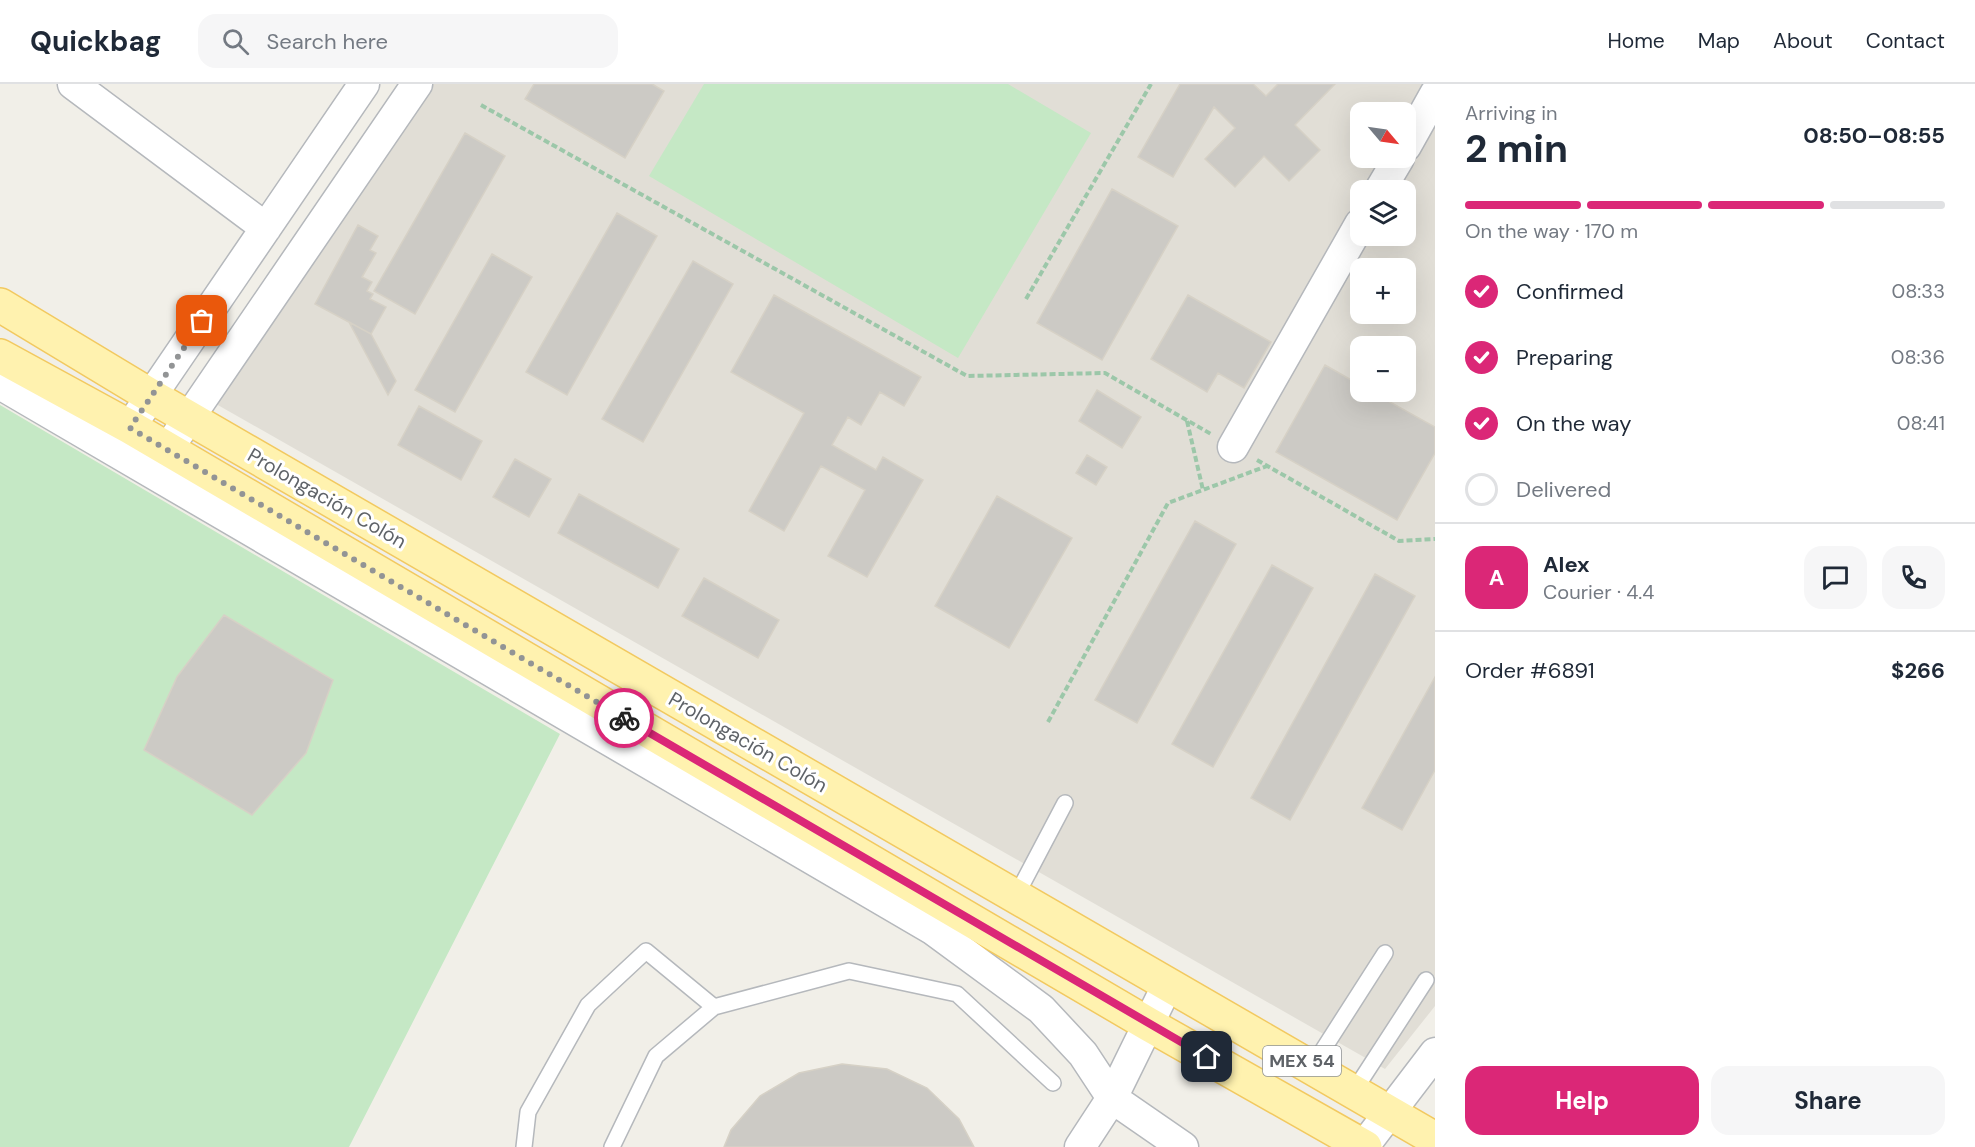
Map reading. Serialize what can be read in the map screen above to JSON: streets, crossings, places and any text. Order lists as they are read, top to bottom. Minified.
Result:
{"streets":{"main road":["Prolongación Colón","MEX 54"]},"north":"bottom right","page":{"header":"Quickbag","search":"Search here","nav":["Home","Map","About","Contact"],"heading":["2 min","Arriving in","08:50–08:55"],"panel":["Alex","Courier · 4.4","Order #6891","$266"],"map_buttons":["+","−"],"bar":"On the way · 170 m","list":[["Confirmed","08:33"],["Preparing","08:36"],["On the way","08:41"],"Delivered"],"round":"A","buttons":["Help","Share"]}}
